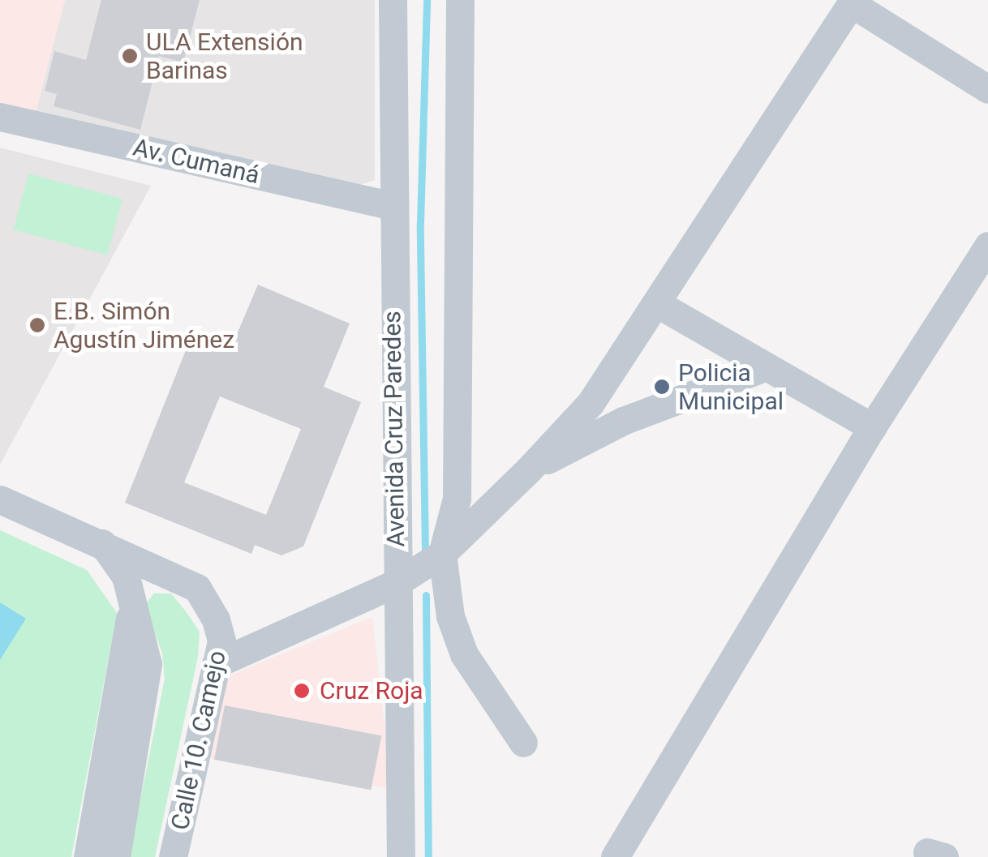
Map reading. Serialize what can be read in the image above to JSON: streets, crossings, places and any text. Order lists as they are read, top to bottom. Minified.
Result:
{"streets":{"street":["Av. Cumaná","Avenida Cruz Paredes","Calle 10. Camejo"]},"crossings":[["Av. Cumaná","Avenida Cruz Paredes"]],"places":["ULA Extensión Barinas","E.B. Simón Agustín Jiménez","Policia Municipal","Cruz Roja"]}
